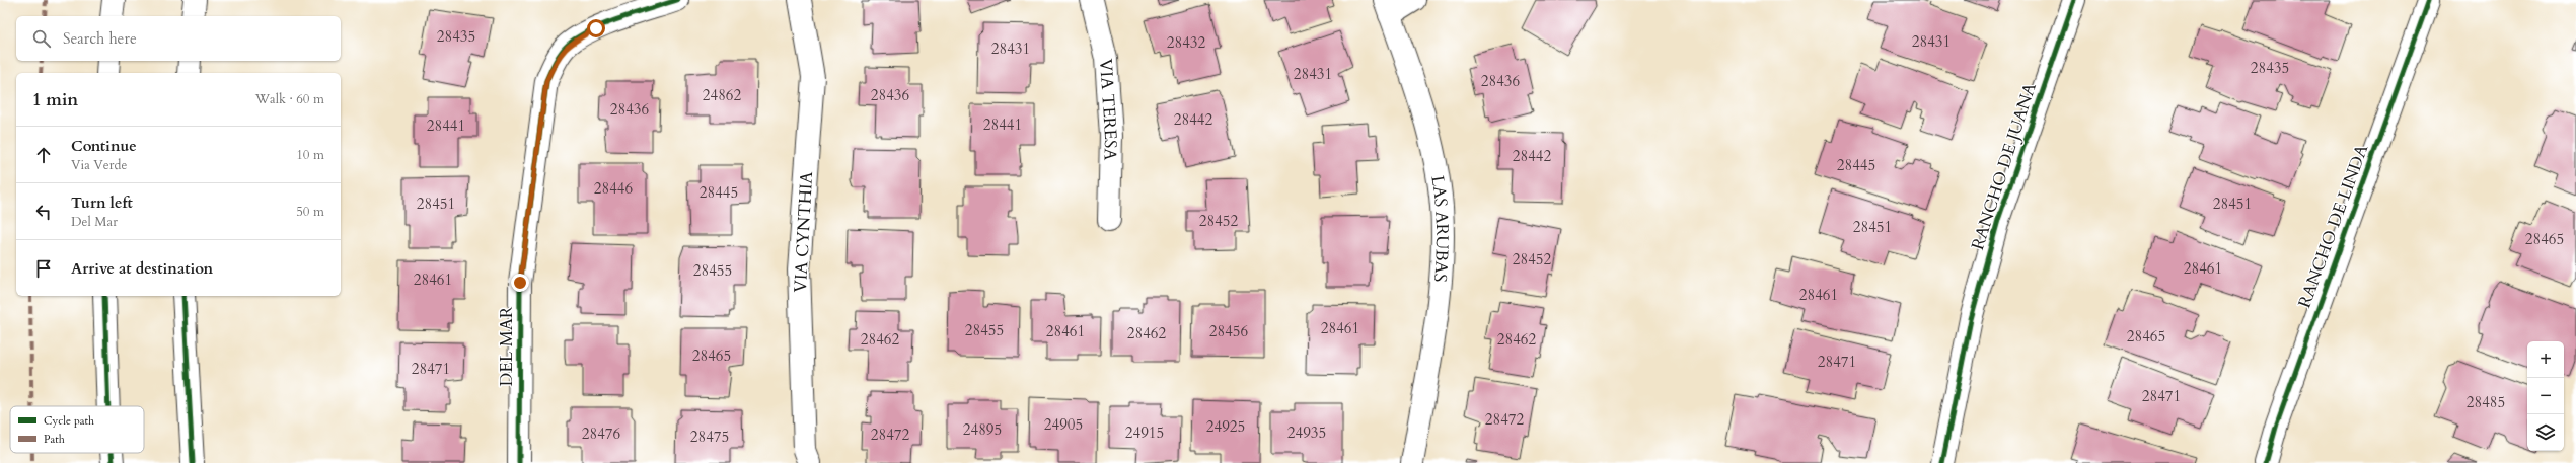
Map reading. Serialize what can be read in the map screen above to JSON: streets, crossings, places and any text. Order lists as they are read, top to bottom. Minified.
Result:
{"streets":{"street":["VIA TERESA","RANCHO DE JUANA","RANCHO DE LINDA","LAS ARUBAS","VIA CYNTHIA","DEL MAR"]},"house_numbers":["28435","28431","28432","28431","28435","28431","28436","24862","28436","28436","28442","28441","28441","28442","28445","28446","28445","28451","28451","28452","28451","28465","28452","28461","28455","28461","28461","28461","28455","28461","28456","28462","28465","28462","28462","28465","28471","28471","28471","28485","28472","24905","24925","24895","24915","24935","28476","28472","28475"],"legend":["Cycle path","Path"],"page":{"search":"Search here","heading":["1 min","Walk · 60 m"],"list":[["Continue","Via Verde","10 m"],["Turn left","Del Mar","50 m"],"Arrive at destination"],"map_buttons":["+","−"]}}
